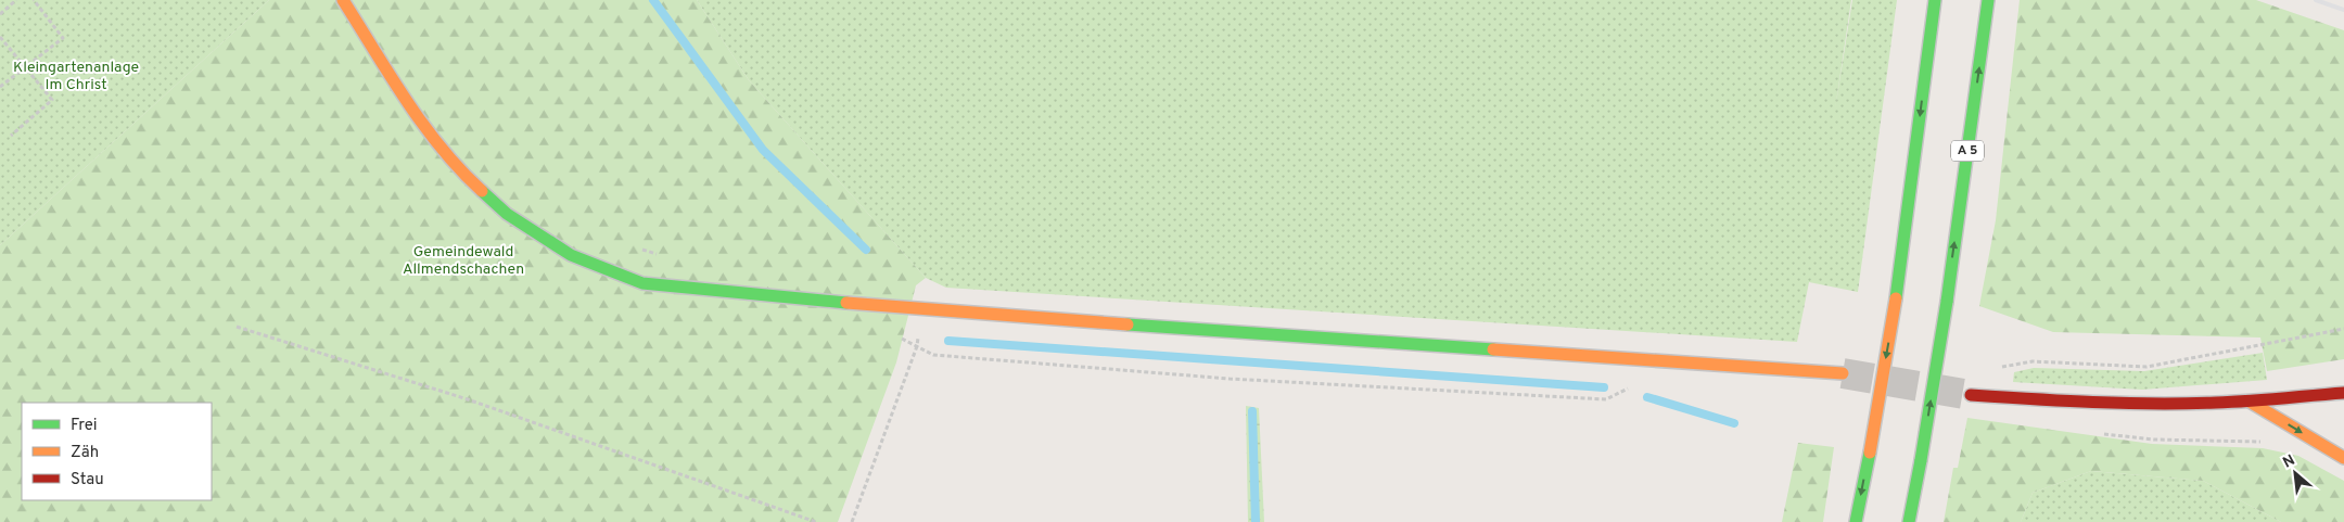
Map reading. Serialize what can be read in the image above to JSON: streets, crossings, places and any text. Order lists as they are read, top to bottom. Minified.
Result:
{"streets":{"main road":["A 5"]},"parks":["Kleingartenanlage Im Christ","Gemeindewald Allmendschachen"],"legend":["Frei","Zäh","Stau"],"north":"top left"}
